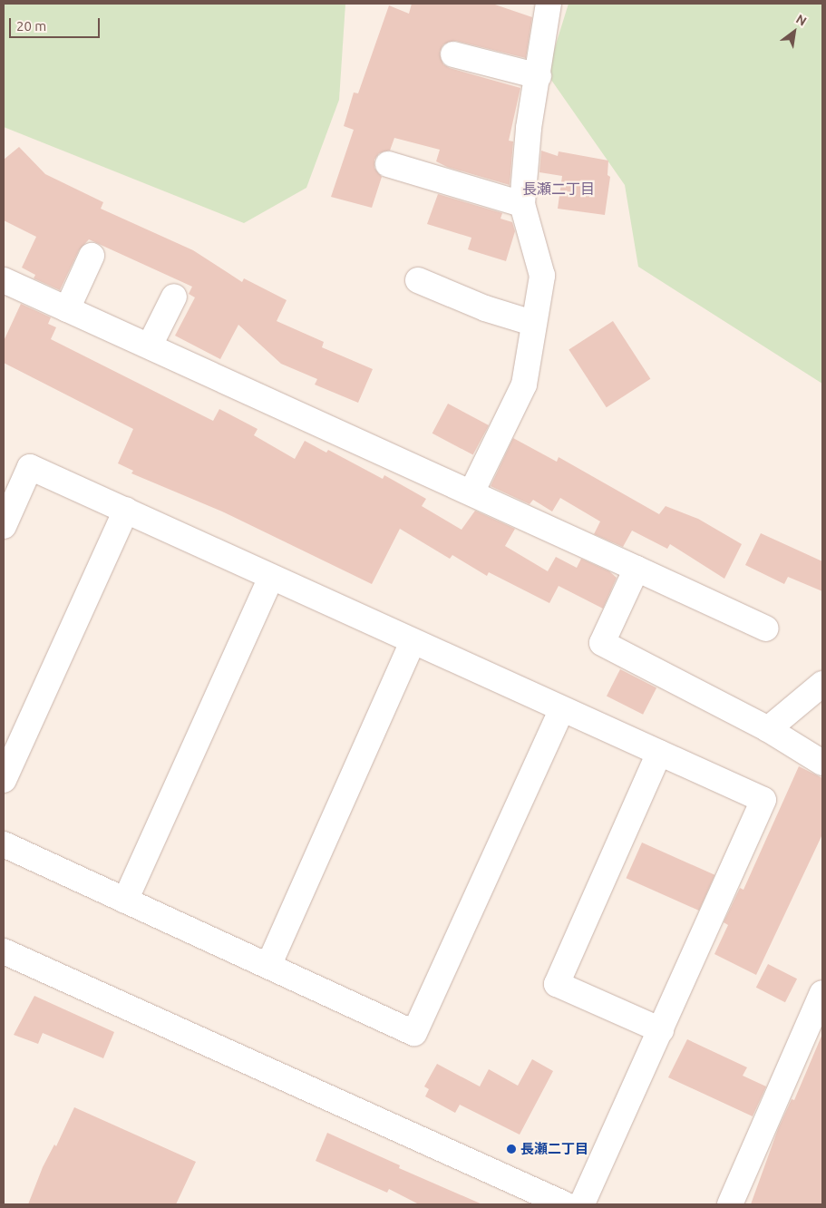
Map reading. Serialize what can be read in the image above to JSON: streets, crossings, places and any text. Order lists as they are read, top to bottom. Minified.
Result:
{"districts":["長瀬二丁目"],"places":["長瀬二丁目"],"scale_bar":"20 m","north":"top right"}
